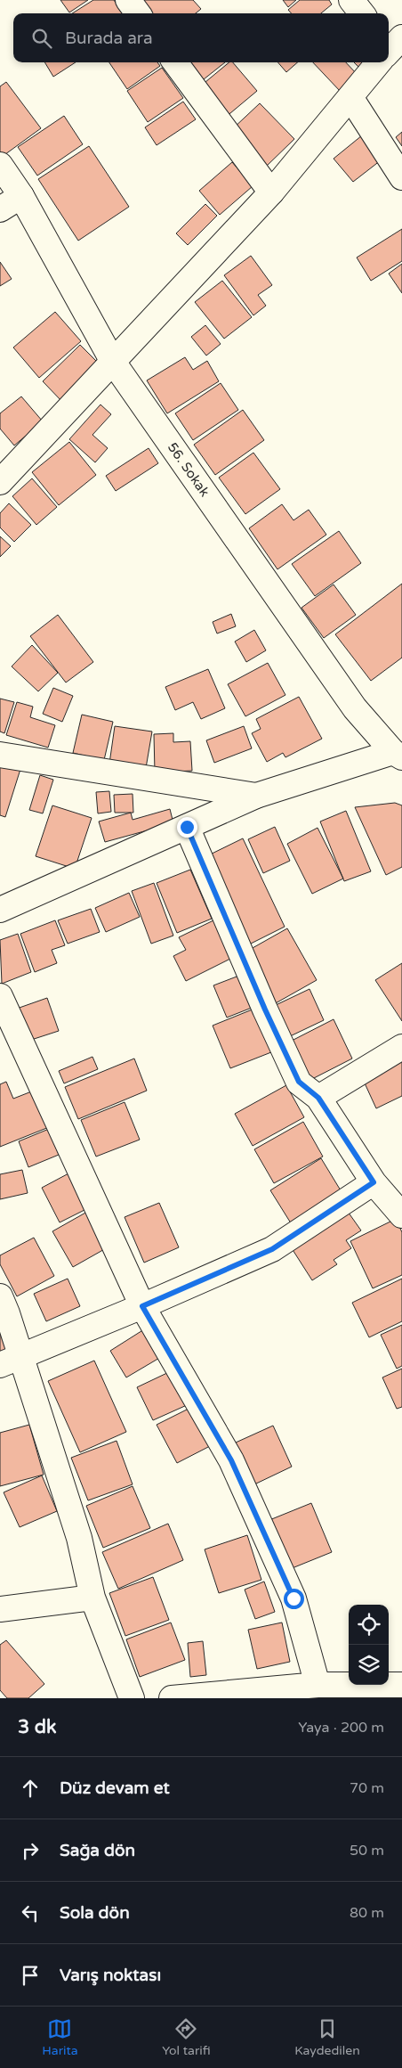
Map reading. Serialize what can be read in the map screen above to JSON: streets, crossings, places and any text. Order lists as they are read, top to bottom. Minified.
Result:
{"streets":{"street":["56. Sokak"]},"page":{"search":"Burada ara","heading":["3 dk","Yaya · 200 m"],"list":[["Düz devam et","70 m"],["Sağa dön","50 m"],["Sola dön","80 m"],"Varış noktası"],"nav":["Harita","Yol tarifi","Kaydedilen"]}}
